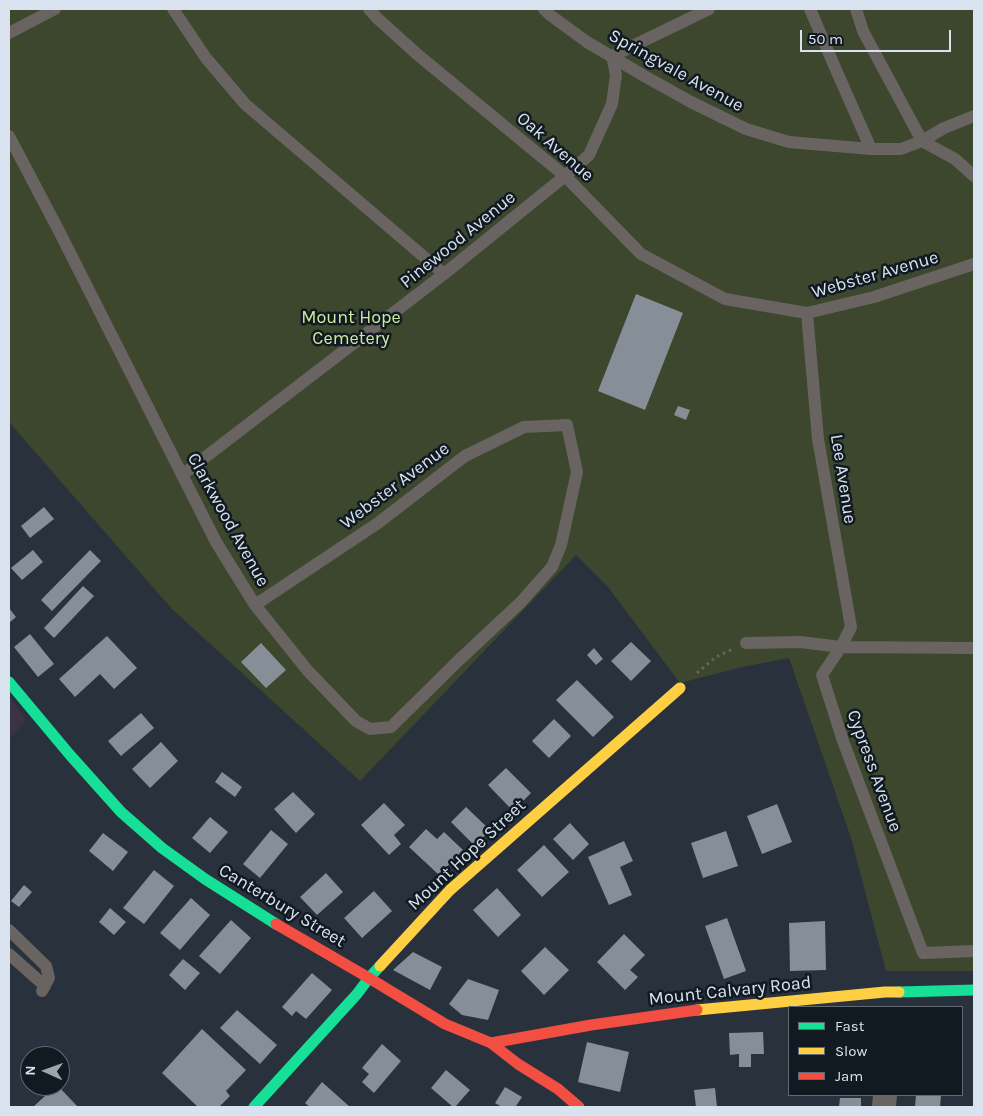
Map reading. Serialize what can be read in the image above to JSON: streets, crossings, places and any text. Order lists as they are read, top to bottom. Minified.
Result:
{"streets":{"street":["Mount Hope Street","Canterbury Street","Mount Calvary Road"],"lane":["Springvale Avenue","Oak Avenue","Pinewood Avenue","Webster Avenue","Lee Avenue","Clarkwood Avenue","Cypress Avenue"]},"crossings":[["Springvale Avenue","Pinewood Avenue"],["Oak Avenue","Pinewood Avenue"],["Oak Avenue","Webster Avenue"],["Pinewood Avenue","Clarkwood Avenue"],["Webster Avenue","Lee Avenue"],["Webster Avenue","Clarkwood Avenue"],["Lee Avenue","Cypress Avenue"],["Mount Hope Street","Canterbury Street"],["Canterbury Street","Mount Calvary Road"]],"parks":["Mount Hope Cemetery"],"legend":["Fast","Slow","Jam"],"scale_bar":"50 m","north":"left"}
